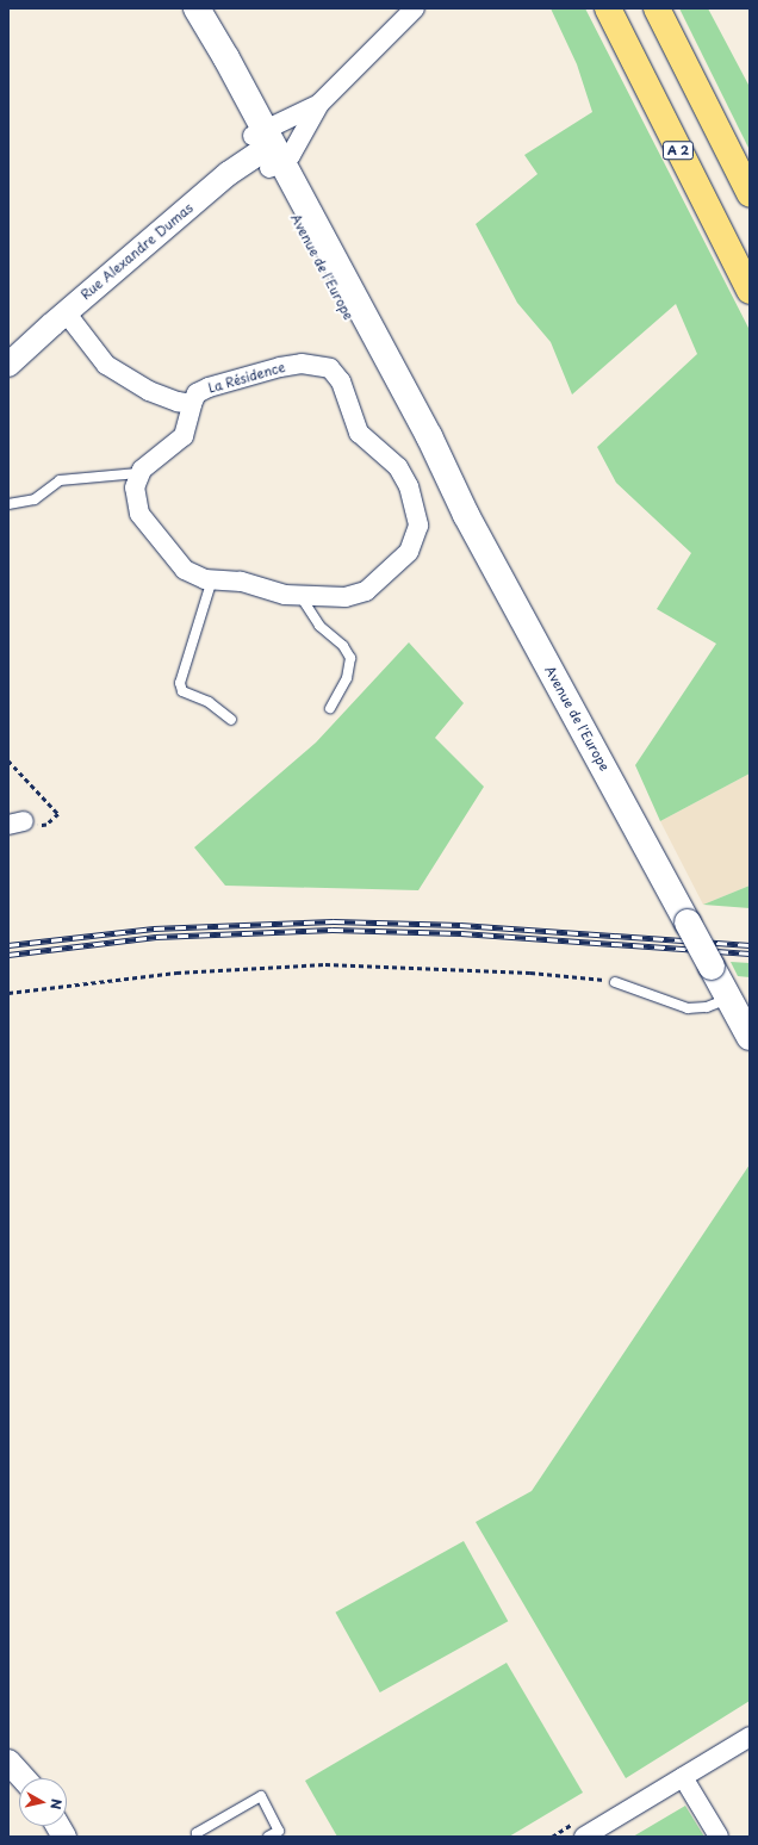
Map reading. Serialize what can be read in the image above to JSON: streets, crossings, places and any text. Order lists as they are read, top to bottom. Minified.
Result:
{"streets":{"highway":["A 2"],"main road":["Avenue de l'Europe"],"street":["Rue Alexandre Dumas","La Résidence"]},"crossings":[["Rue Alexandre Dumas","Avenue de l'Europe"]],"north":"right"}
